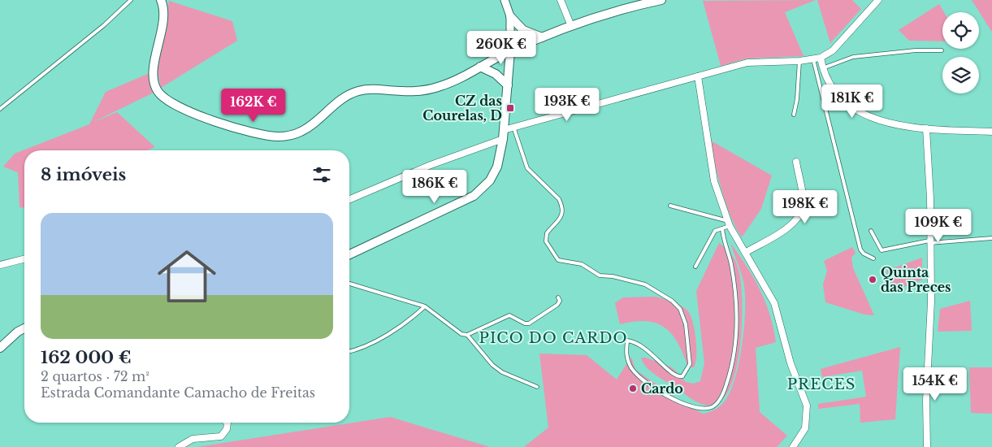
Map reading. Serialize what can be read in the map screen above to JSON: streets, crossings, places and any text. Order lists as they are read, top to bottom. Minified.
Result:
{"districts":["PICO DO CARDO","PRECES"],"places":{"transit":["CZ das Courelas, D"],"other":["Quinta das Preces","Cardo"]},"page":{"price":["260K €","181K €","193K €","162K €","186K €","198K €","109K €","154K €"],"heading":"8 imóveis","list":[{"name":"162 000 €","note":"2 quartos · 72 m² · Estrada Comandante Camacho de Freitas"}]}}
